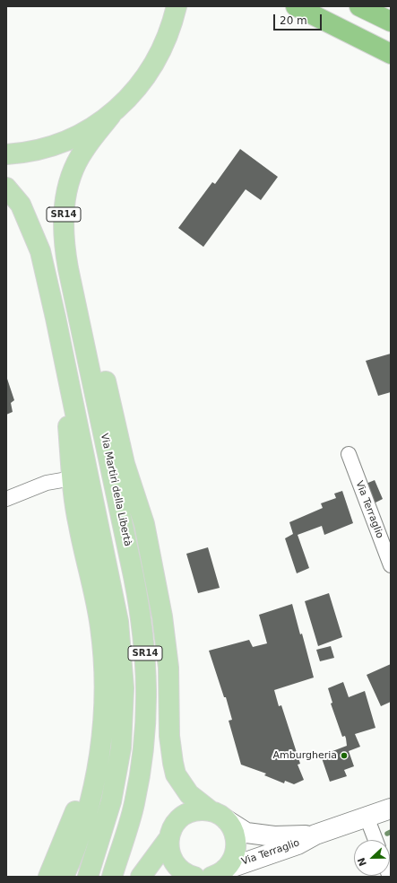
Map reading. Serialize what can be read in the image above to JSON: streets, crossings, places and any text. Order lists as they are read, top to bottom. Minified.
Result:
{"streets":{"main road":["SR14","Via Martiri della Libertà","Via Terraglio"]},"crossings":[["SR14","Via Martiri della Libertà"]],"places":["Amburgheria"],"scale_bar":"20 m","north":"left"}
